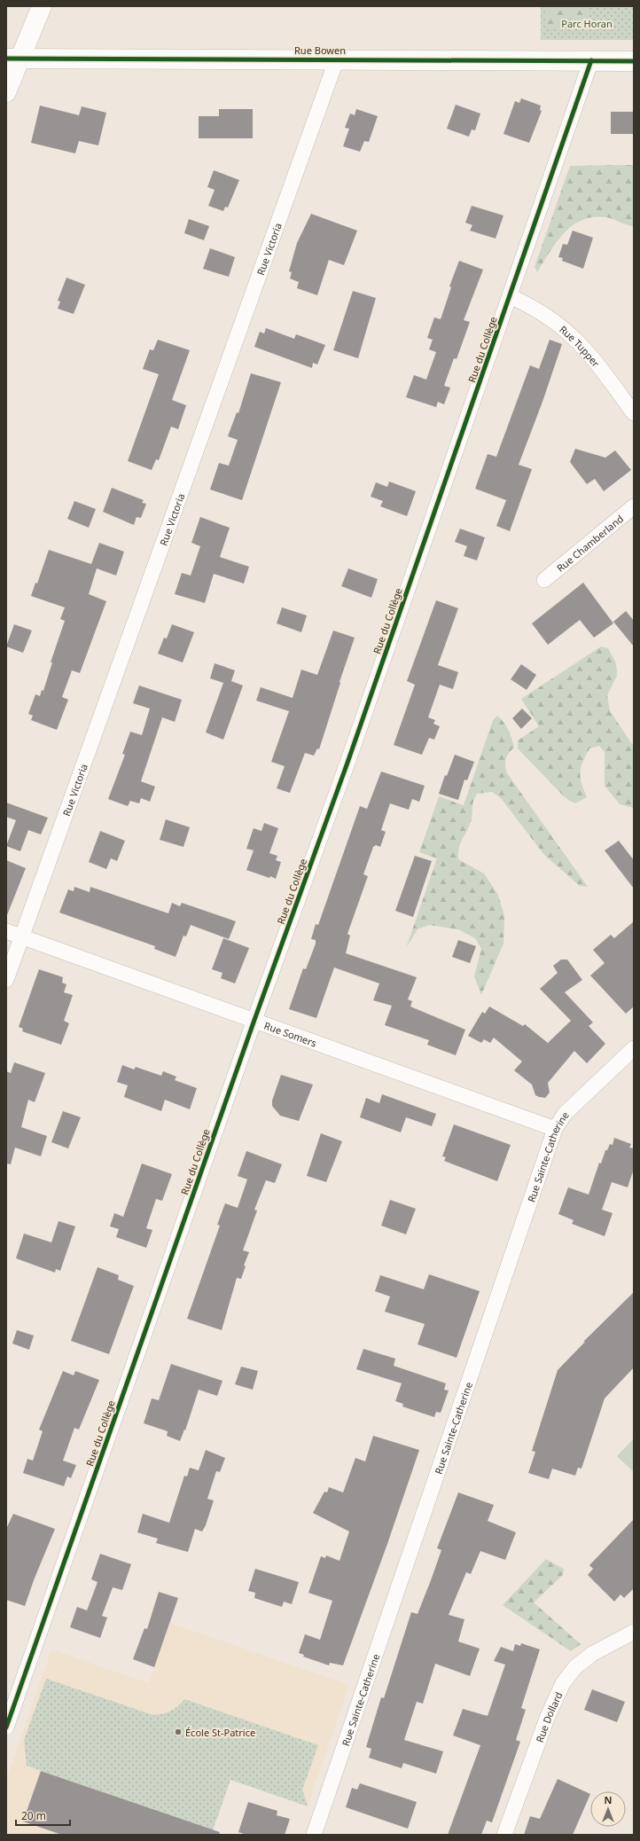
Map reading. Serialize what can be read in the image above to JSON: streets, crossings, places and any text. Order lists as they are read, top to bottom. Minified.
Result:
{"streets":{"street":["Rue Bowen","Rue Victoria","Rue Tupper","Rue du Collège","Rue Chamberland","Rue Somers","Rue Sainte-Catherine","Rue Dollard"]},"crossings":[["Rue Bowen","Rue Victoria"],["Rue Bowen","Rue du Collège"],["Rue Victoria","Rue Somers"],["Rue Tupper","Rue du Collège"],["Rue du Collège","Rue Somers"],["Rue Somers","Rue Sainte-Catherine"]],"parks":["Parc Horan"],"places":["École St-Patrice"],"scale_bar":"20 m","north":"top"}
